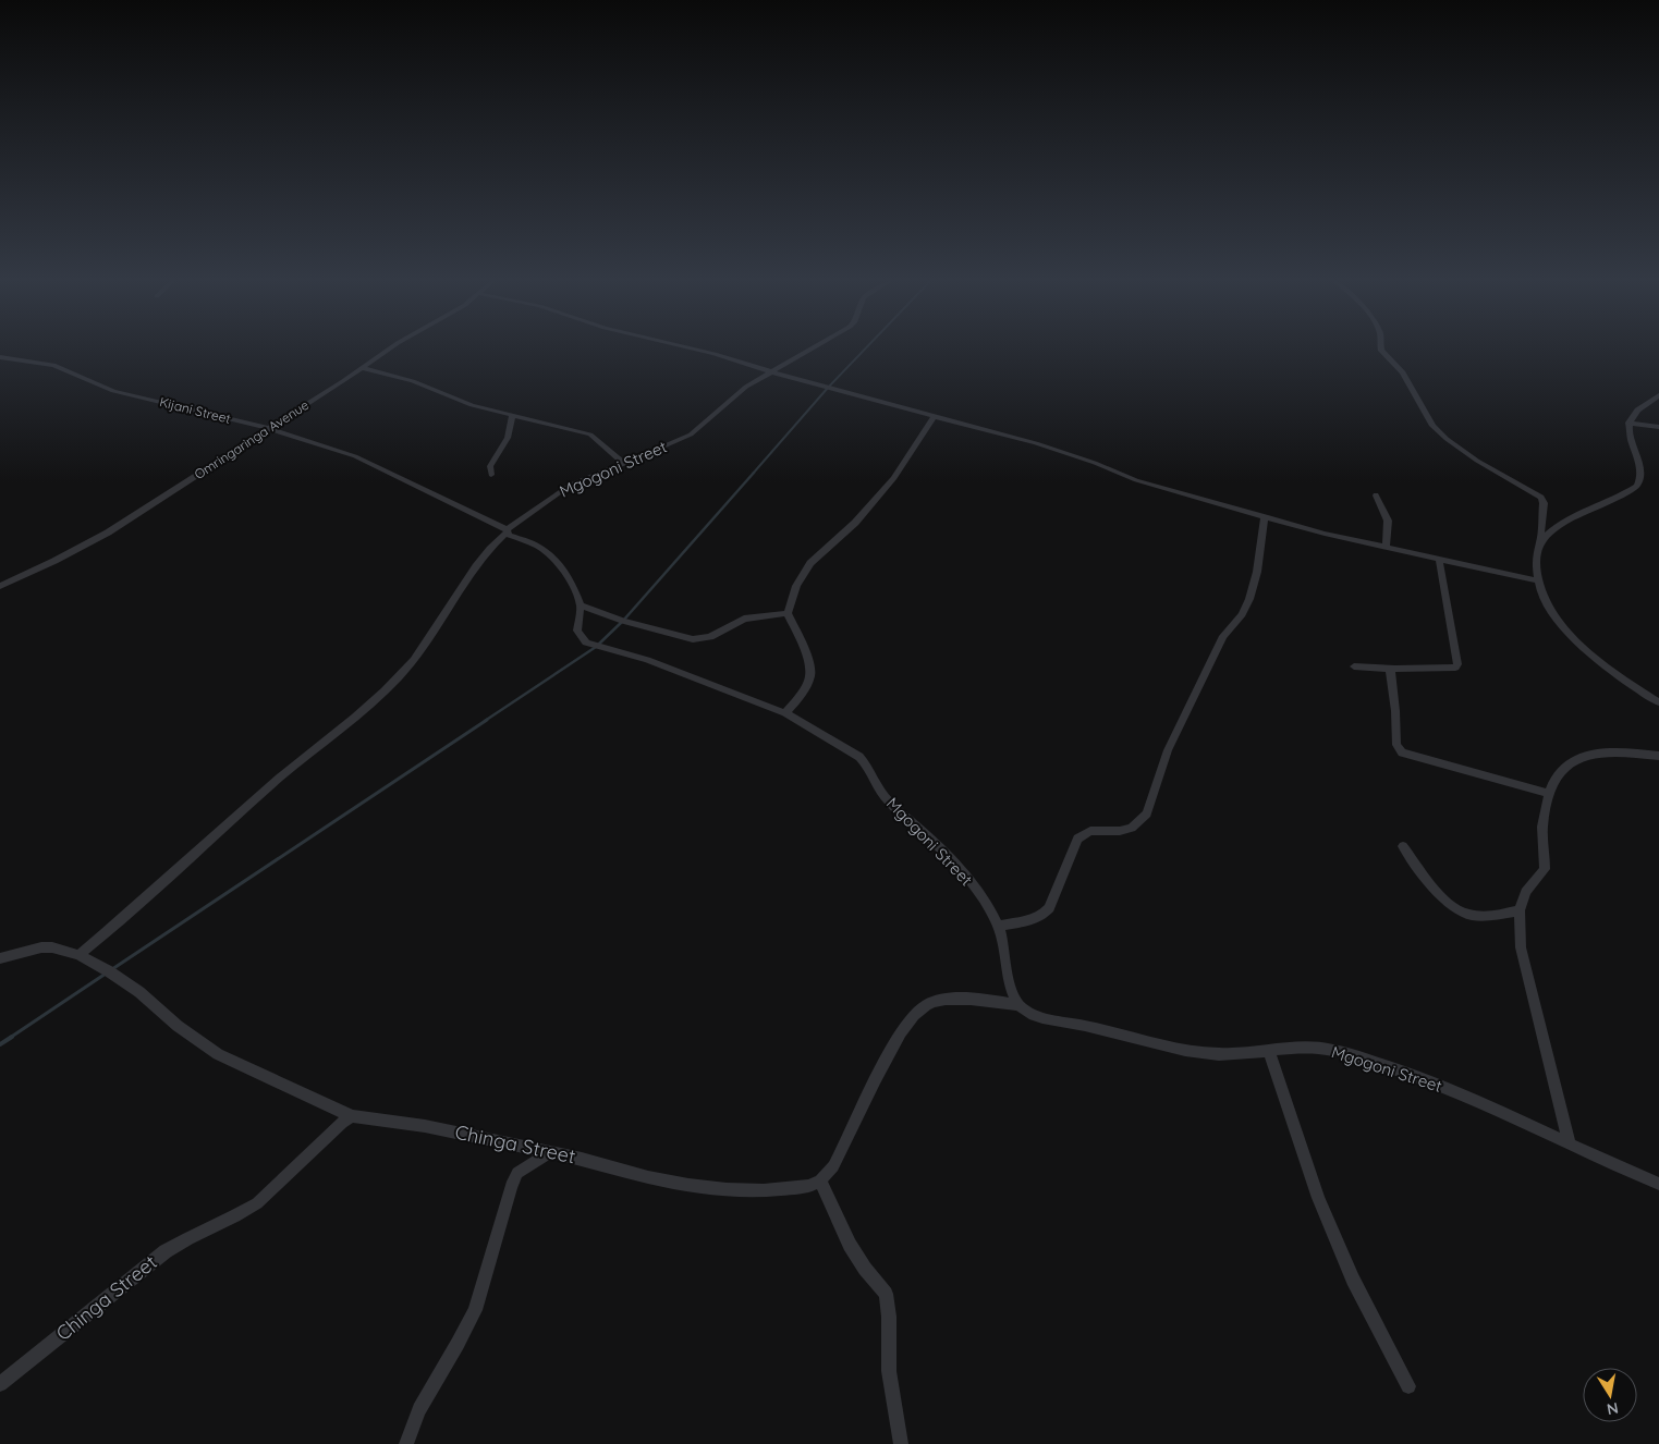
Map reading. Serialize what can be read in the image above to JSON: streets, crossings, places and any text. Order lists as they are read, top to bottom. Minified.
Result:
{"streets":{"street":["Kijani Street","Omringaringa Avenue","Mgogoni Street","Chinga Street"]},"crossings":[["Kijani Street","Omringaringa Avenue"],["Kijani Street","Mgogoni Street"]],"north":"bottom"}
